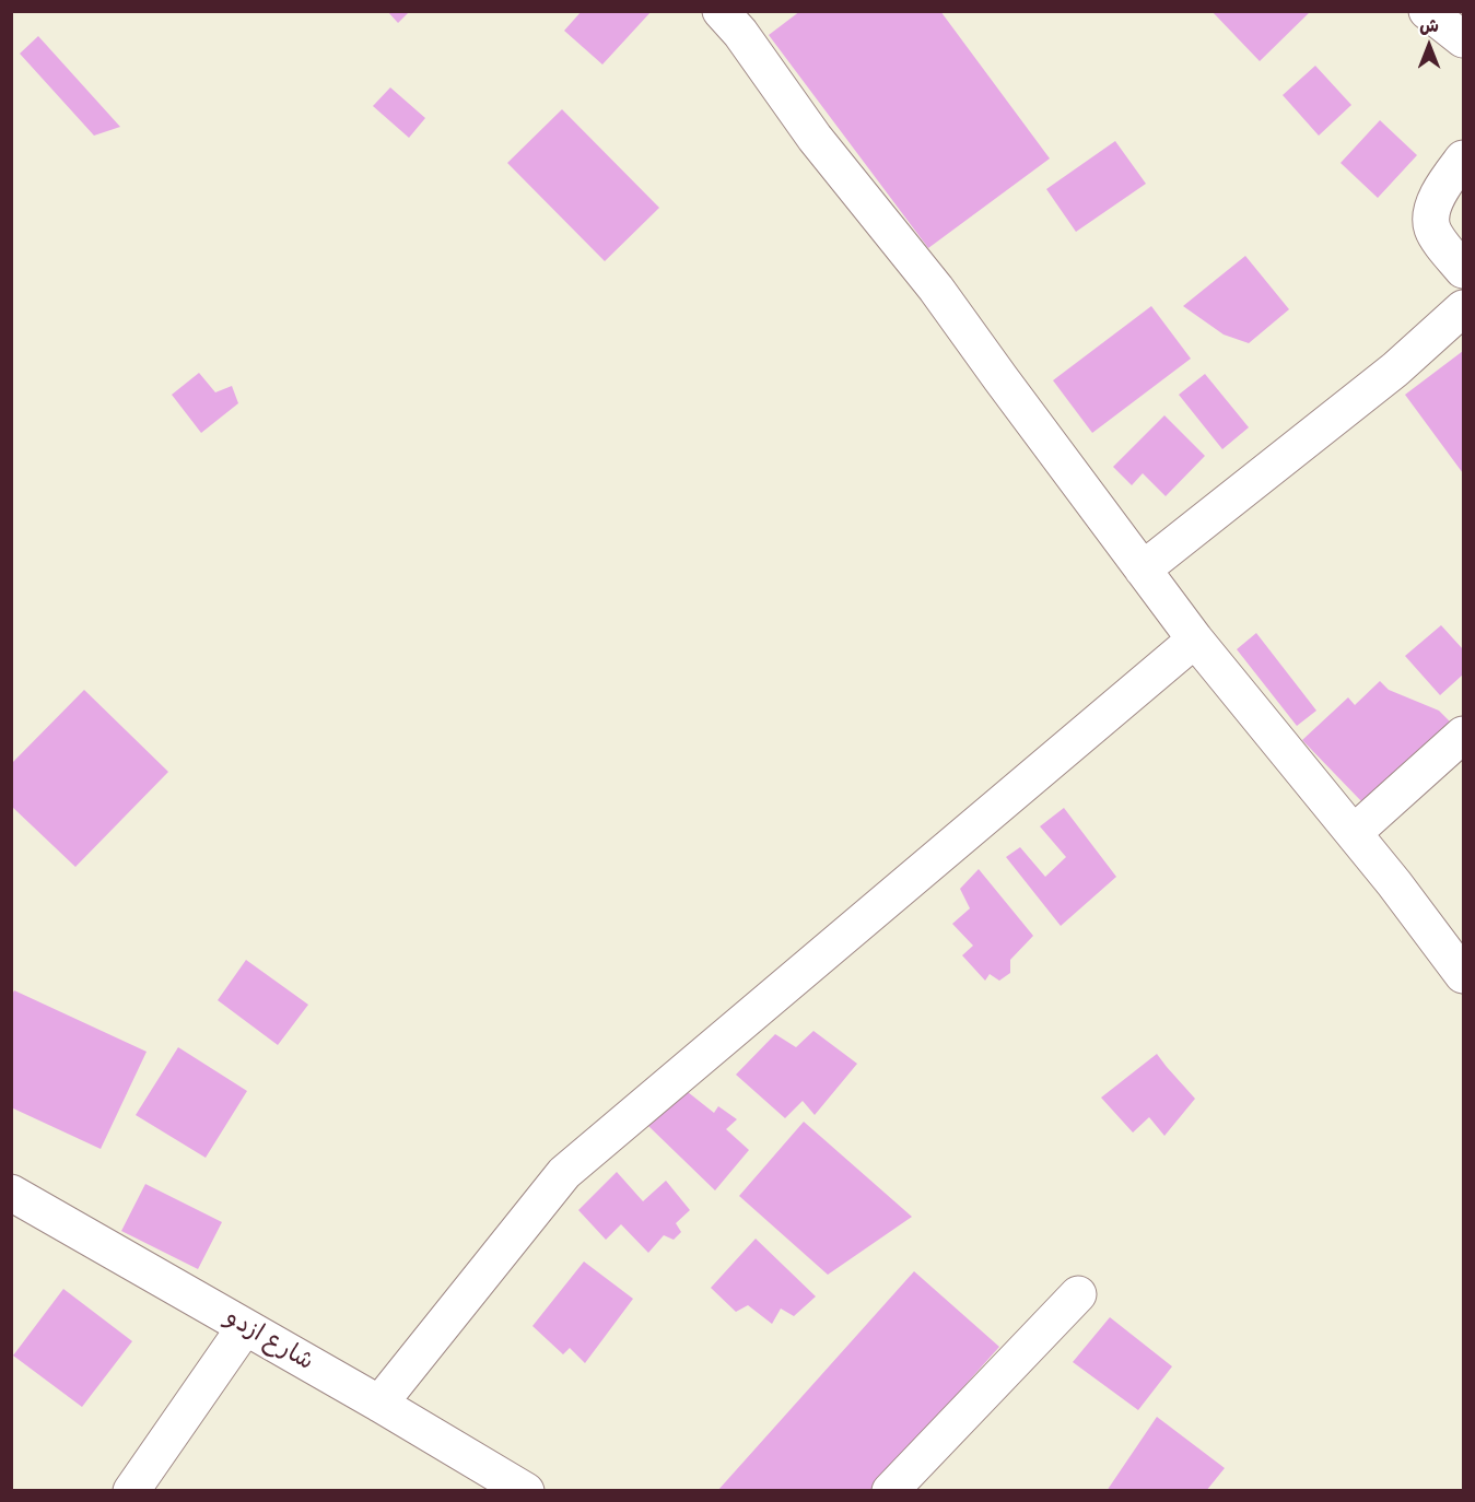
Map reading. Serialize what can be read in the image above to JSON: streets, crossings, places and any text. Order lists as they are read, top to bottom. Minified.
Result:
{"streets":{"street":["شارع ازدو"]},"north":"top"}
